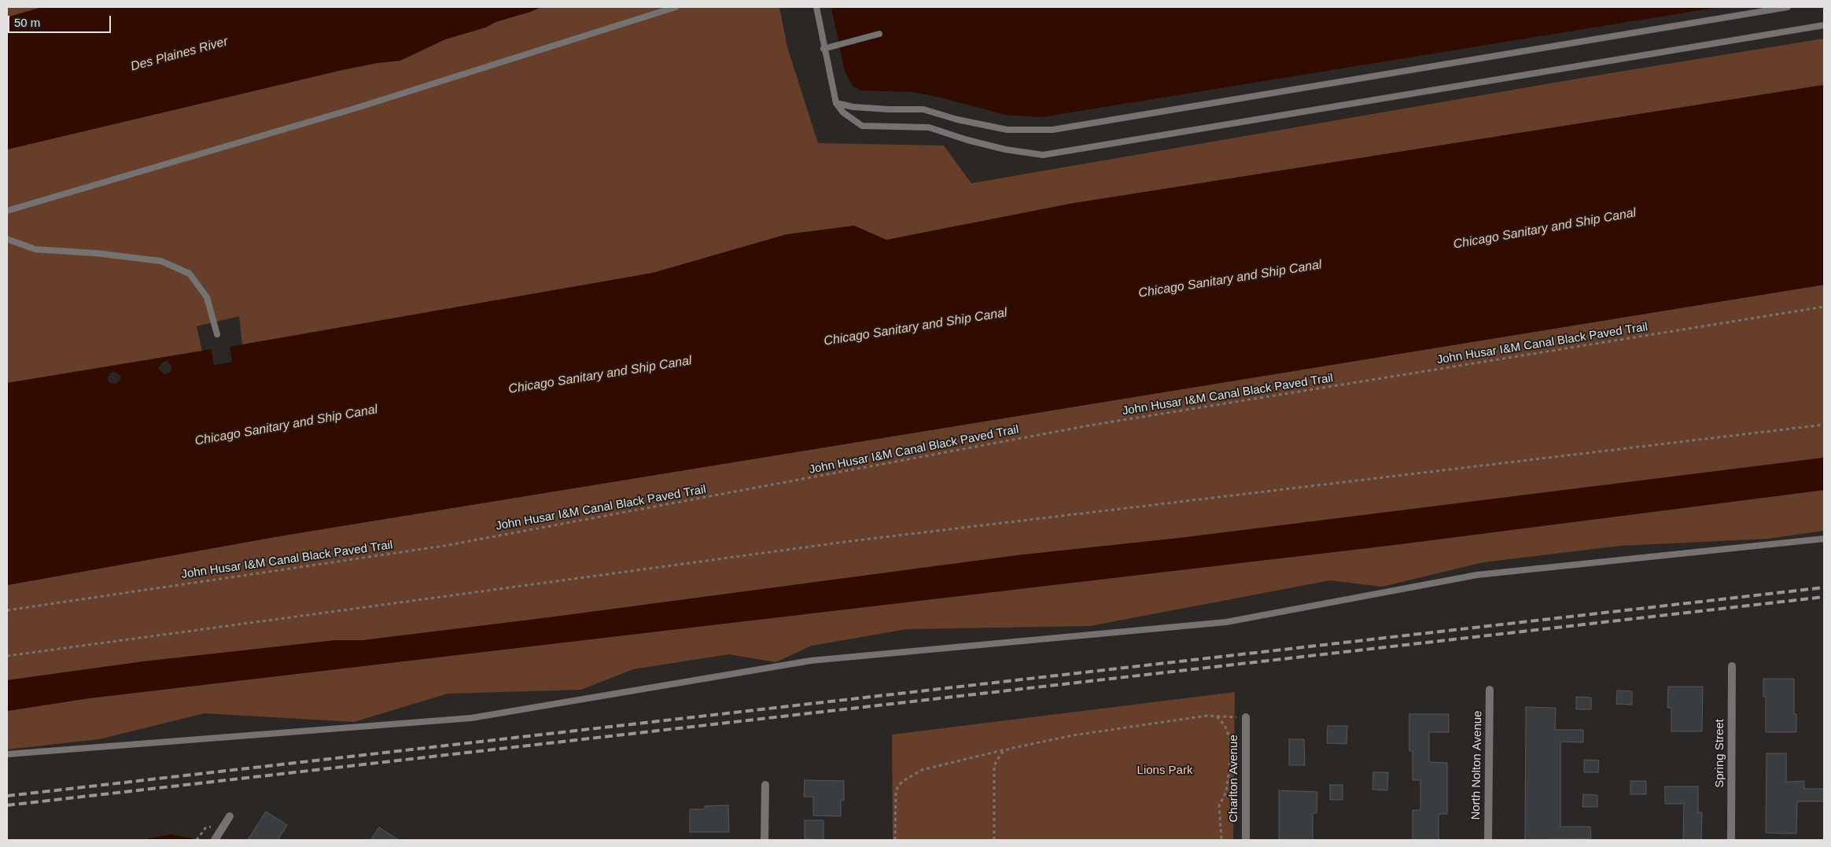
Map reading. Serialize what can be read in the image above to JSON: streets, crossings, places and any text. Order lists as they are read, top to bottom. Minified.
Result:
{"streets":{"street":["Spring Street","North Nolton Avenue","Charlton Avenue"],"path":["John Husar I&M Canal Black Paved Trail"]},"water":["Des Plaines River","Chicago Sanitary and Ship Canal"],"parks":["Lions Park"],"scale_bar":"50 m"}
